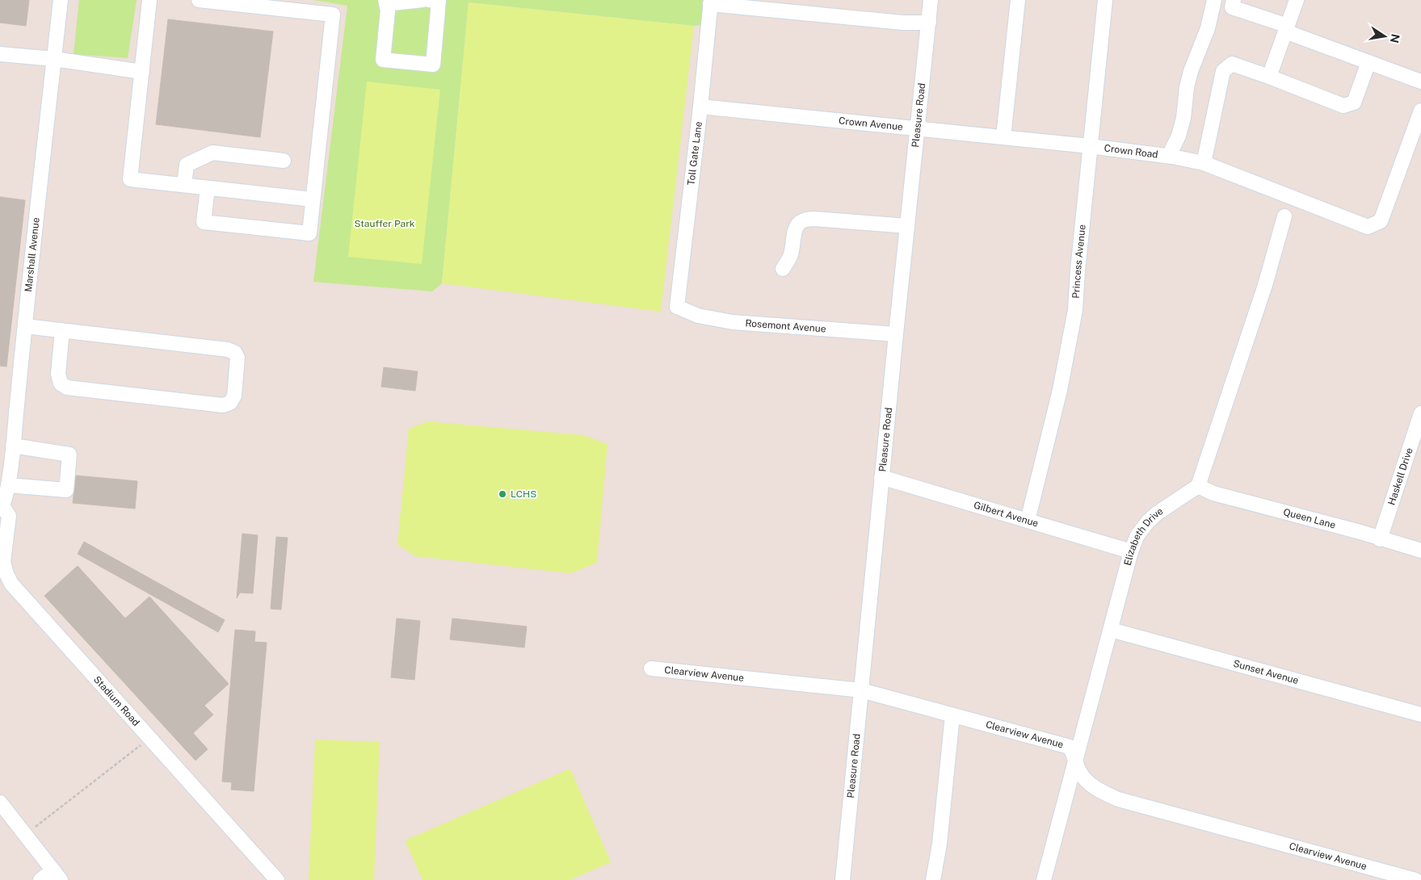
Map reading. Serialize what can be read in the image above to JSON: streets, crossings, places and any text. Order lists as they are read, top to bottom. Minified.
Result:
{"streets":{"street":["Pleasure Road","Crown Avenue","Crown Road","Toll Gate Lane","Marshall Avenue","Princess Avenue","Rosemont Avenue","Haskell Drive","Gilbert Avenue","Queen Lane","Elizabeth Drive","Sunset Avenue","Clearview Avenue","Stadium Road"]},"crossings":[["Pleasure Road","Crown Avenue"],["Pleasure Road","Rosemont Avenue"],["Pleasure Road","Gilbert Avenue"],["Pleasure Road","Clearview Avenue"],["Crown Avenue","Crown Road"],["Crown Avenue","Toll Gate Lane"],["Crown Avenue","Princess Avenue"],["Crown Road","Princess Avenue"],["Toll Gate Lane","Rosemont Avenue"],["Marshall Avenue","Stadium Road"],["Princess Avenue","Gilbert Avenue"],["Haskell Drive","Queen Lane"],["Gilbert Avenue","Elizabeth Drive"],["Queen Lane","Elizabeth Drive"],["Elizabeth Drive","Sunset Avenue"],["Elizabeth Drive","Clearview Avenue"]],"parks":["Stauffer Park"],"places":["LCHS"],"north":"right"}
